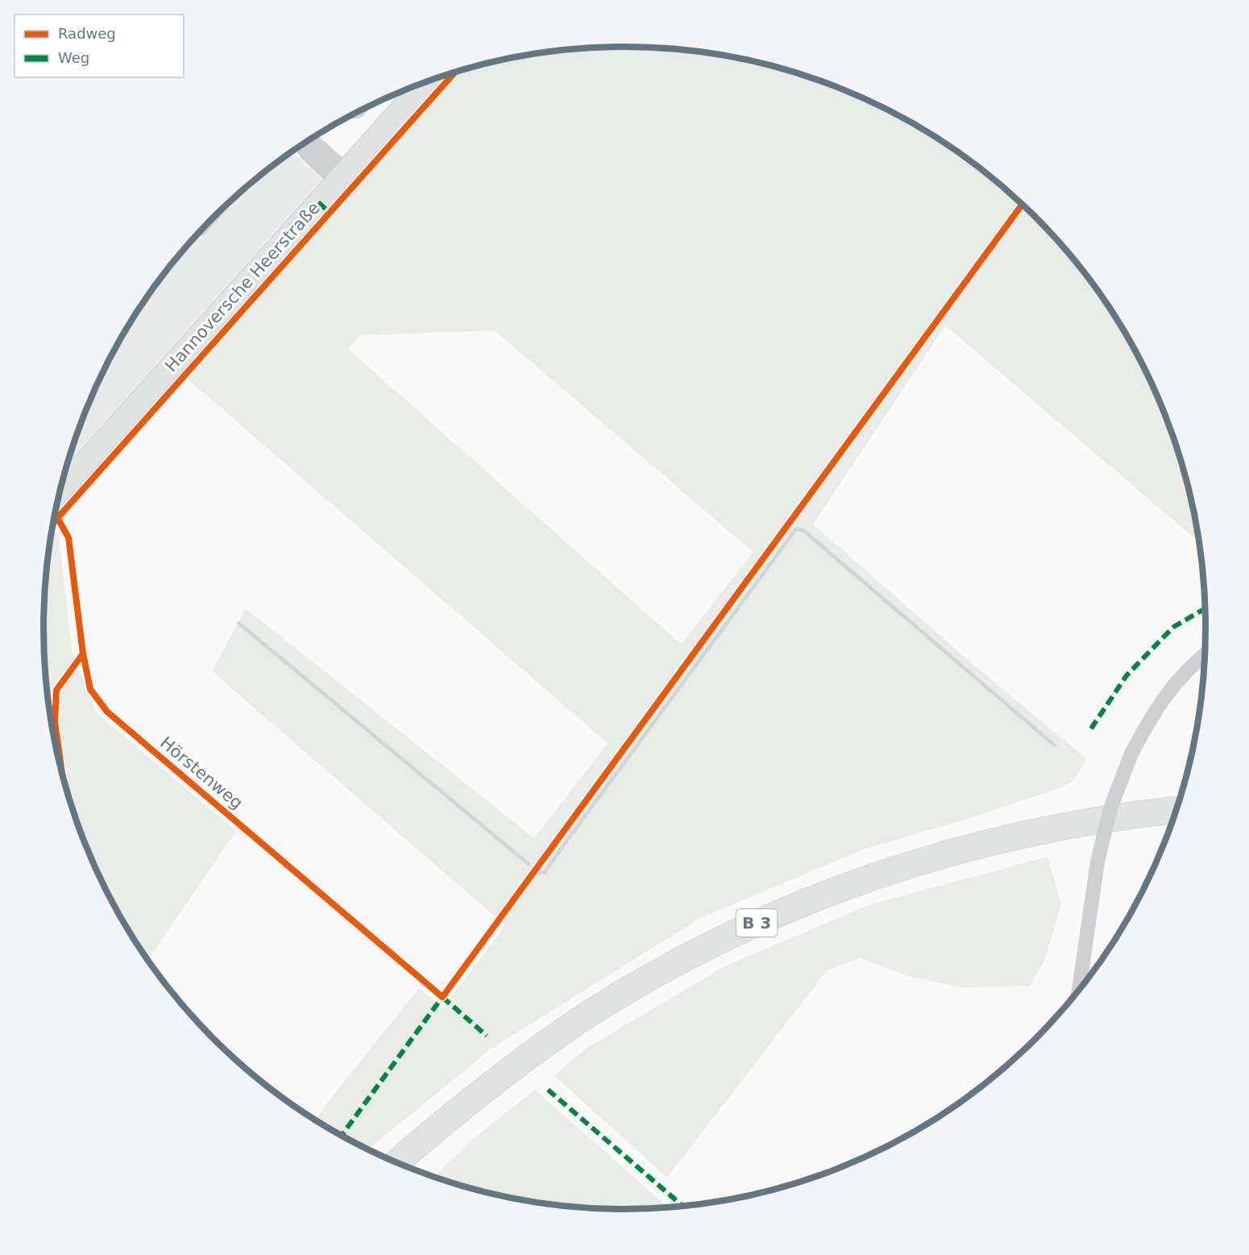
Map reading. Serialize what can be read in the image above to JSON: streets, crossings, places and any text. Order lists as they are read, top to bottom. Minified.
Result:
{"streets":{"highway":["B 3"],"main road":["Hannoversche Heerstraße"],"lane":["Hörstenweg"]},"legend":["Radweg","Weg"]}
